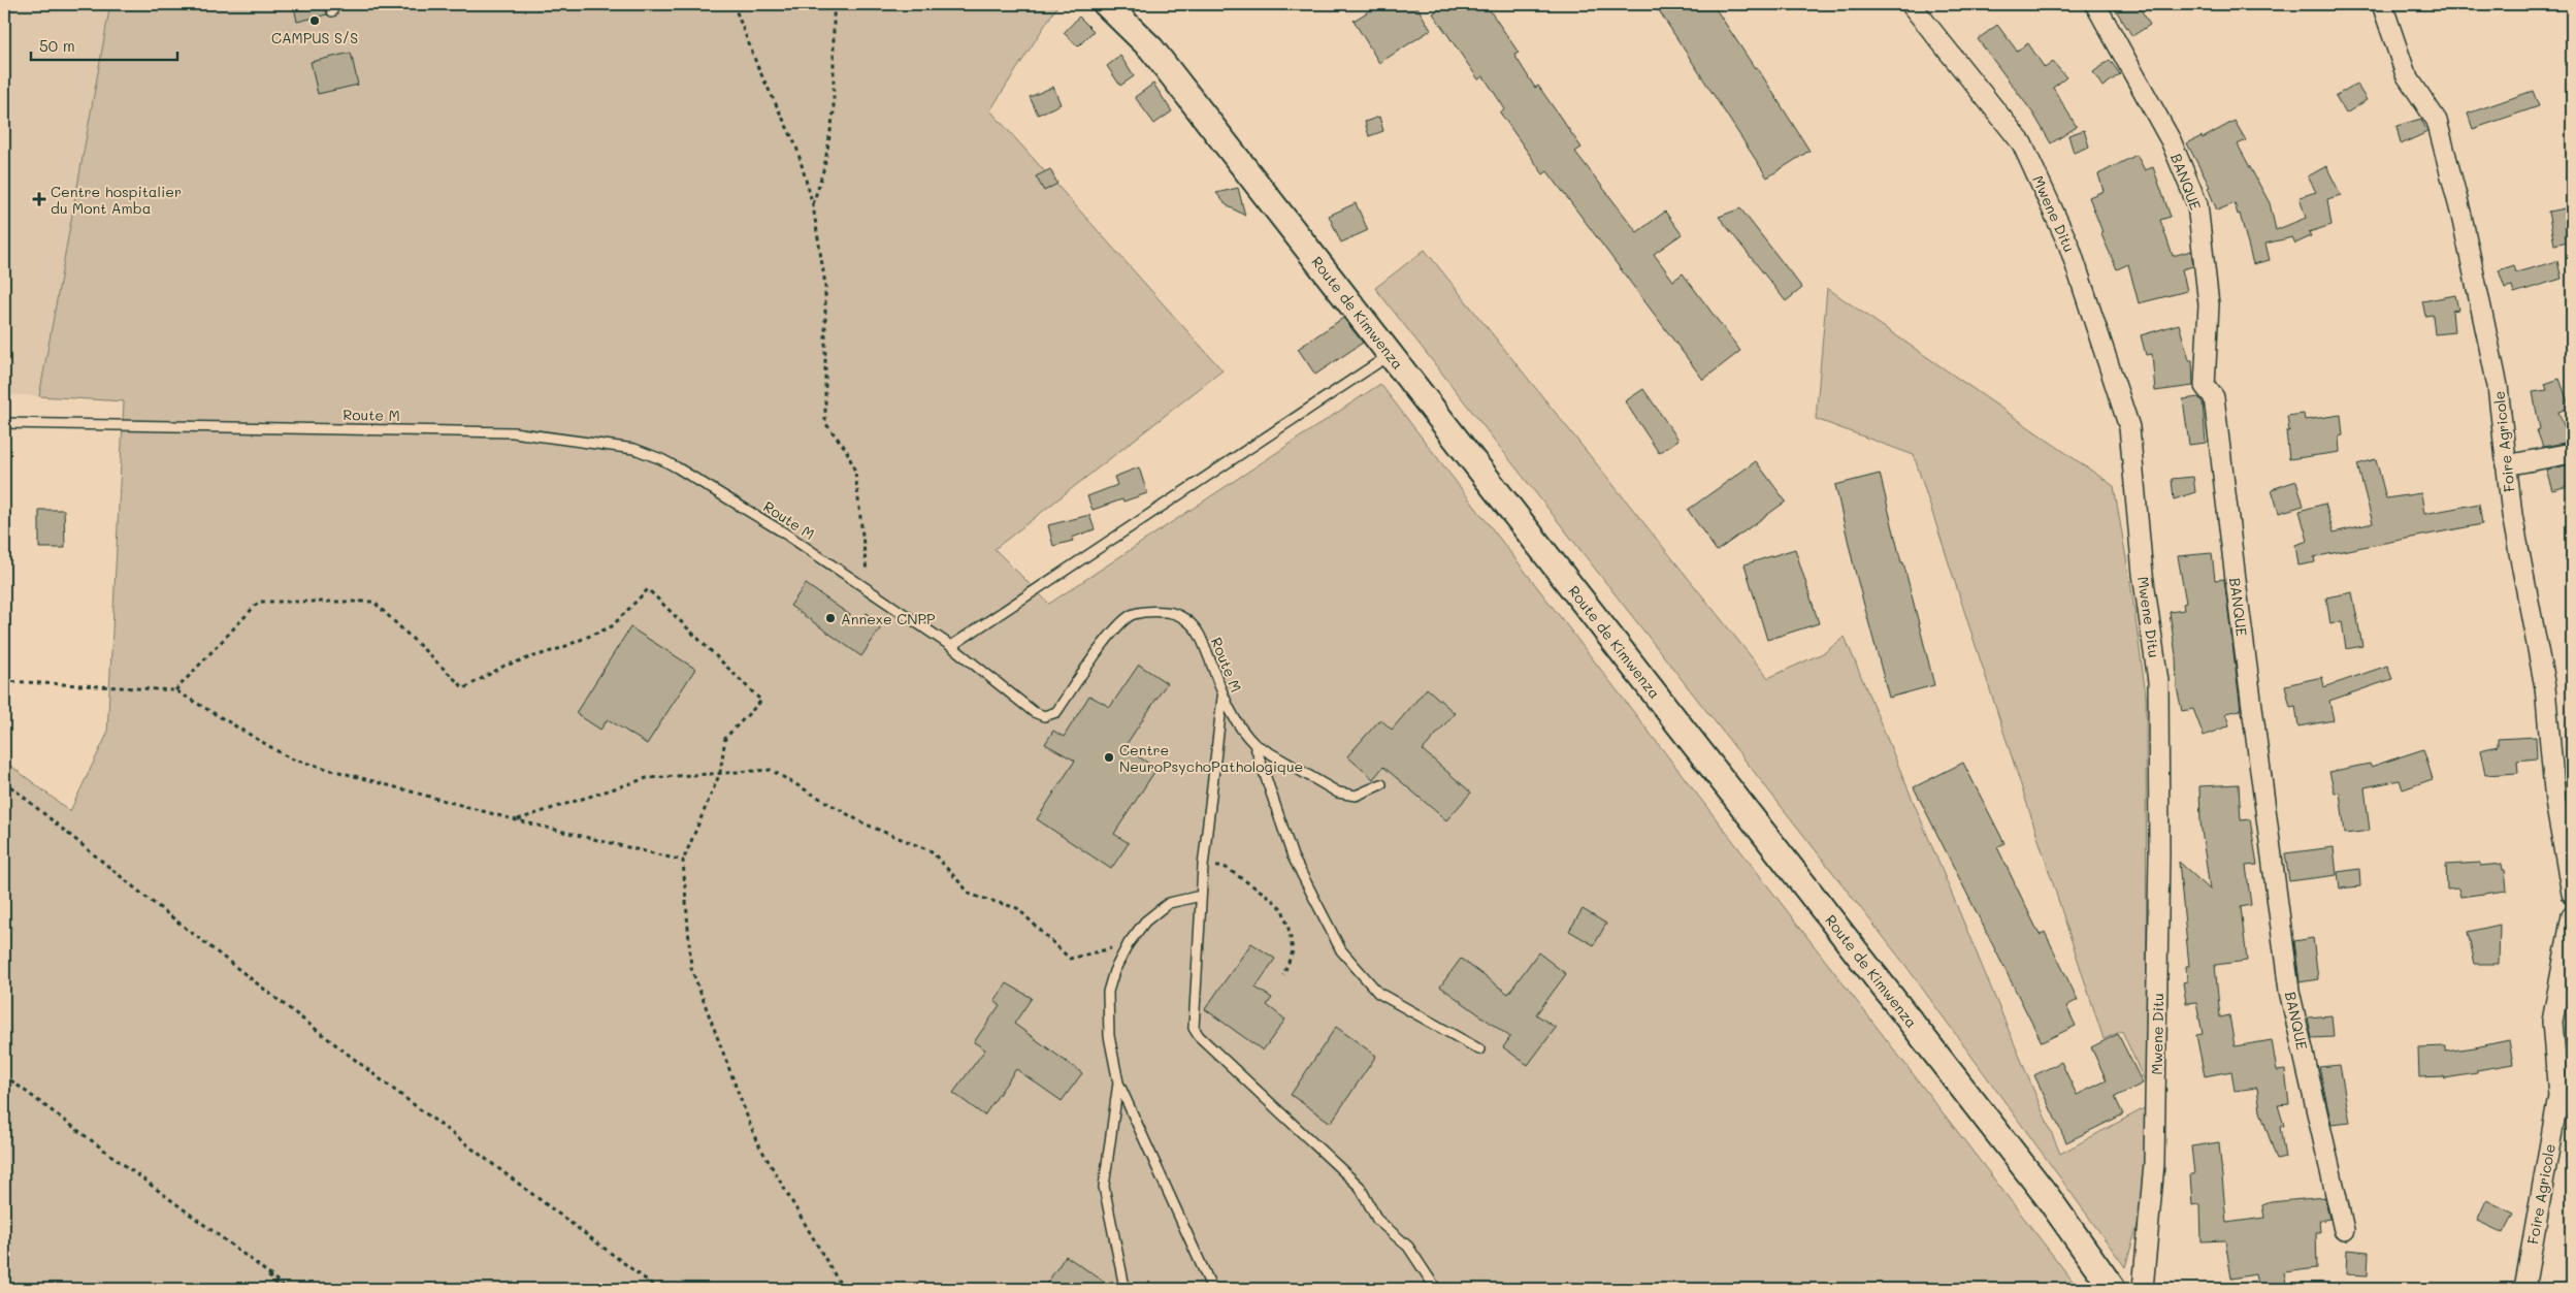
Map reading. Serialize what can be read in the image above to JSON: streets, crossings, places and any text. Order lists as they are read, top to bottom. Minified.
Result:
{"streets":{"street":["BANQUE","Mwene Ditu","Route de Kimwenza","Foire Agricole"],"lane":["Route M"]},"places":{"other":["CAMPUS S/S","Annexe CNPP","Centre NeuroPsychoPathologique"],"health":["Centre hospitalier du Mont Amba"]},"scale_bar":"50 m"}
